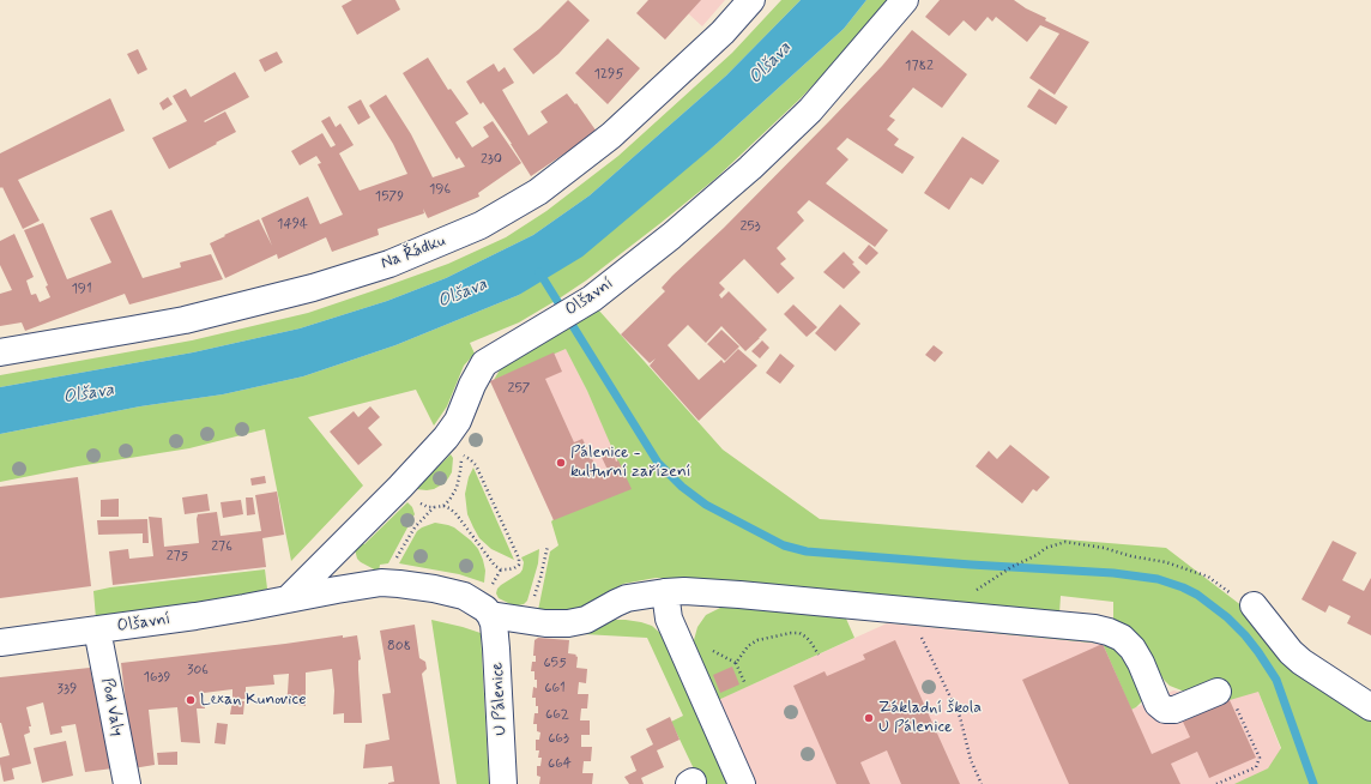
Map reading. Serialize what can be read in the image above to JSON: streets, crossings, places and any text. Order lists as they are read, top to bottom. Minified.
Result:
{"streets":{"street":["Na Řádku","Olšavní","U Pálenice","Pod Valy"]},"crossings":[["Olšavní","U Pálenice"],["Olšavní","Pod Valy"]],"water":["Olšava"],"places":["Pálenice - kulturní zařízení","Lexan Kunovice","Základní škola U Pálenice"],"house_numbers":["1782","1295","230","196","1579","1494","253","191","257","276","275","808","655","306","1639","661","339","662","663","664"]}
